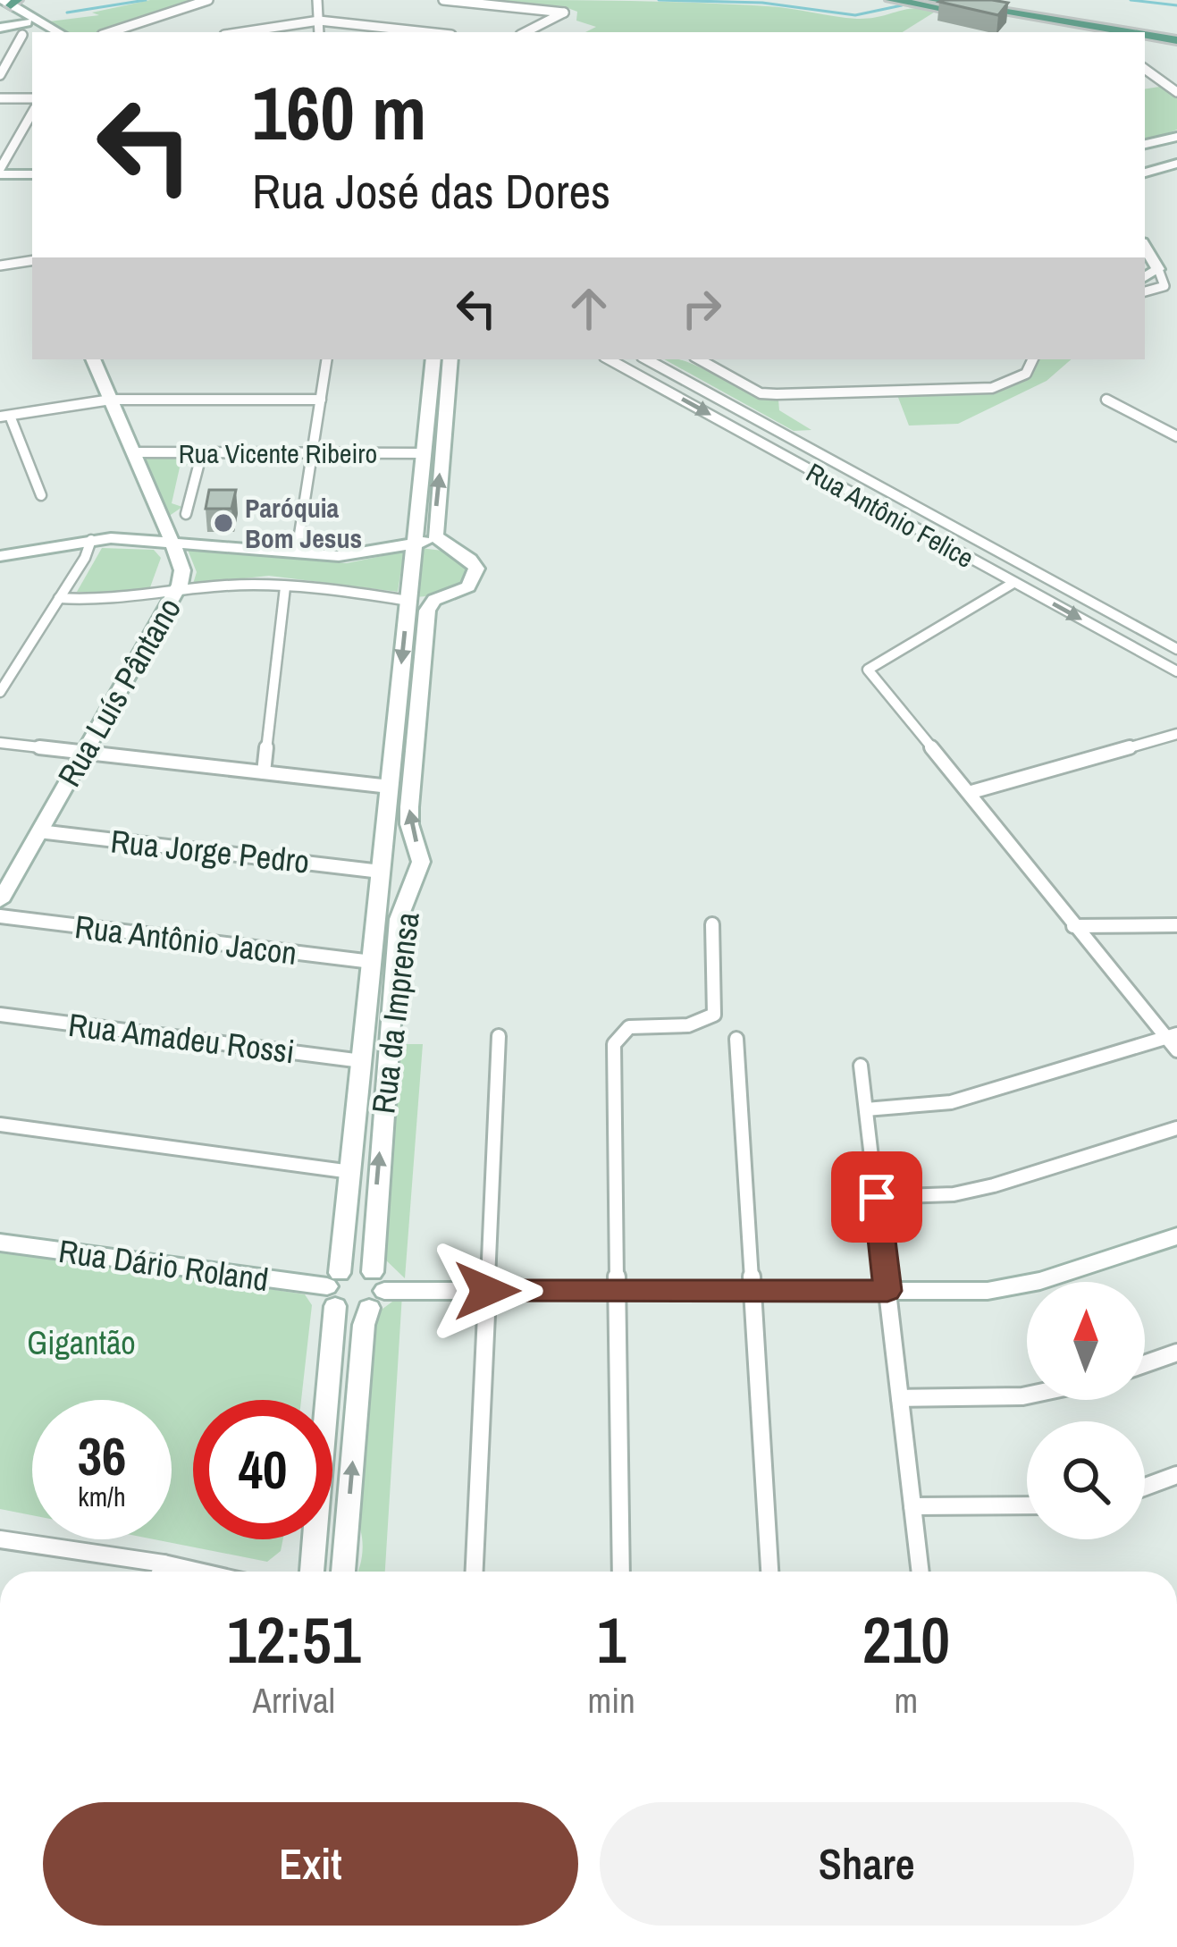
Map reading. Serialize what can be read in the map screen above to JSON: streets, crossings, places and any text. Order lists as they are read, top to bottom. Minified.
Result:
{"streets":{"street":["Rua Vicente Ribeiro","Rua Antônio Felice","Rua Luís Pântano","Rua Jorge Pedro","Rua Antônio Jacon","Rua da Imprensa","Rua Amadeu Rossi","Rua Dário Roland"]},"crossings":[["Rua Vicente Ribeiro","Rua Luís Pântano"],["Rua Vicente Ribeiro","Rua da Imprensa"],["Rua Luís Pântano","Rua Jorge Pedro"],["Rua Jorge Pedro","Rua da Imprensa"],["Rua Antônio Jacon","Rua da Imprensa"],["Rua da Imprensa","Rua Amadeu Rossi"],["Rua da Imprensa","Rua Dário Roland"]],"parks":["Gigantão"],"places":["Paróquia Bom Jesus"],"north":"top","page":{"turn":["160 m","Rua José das Dores"],"speed":"36 km/h","limit":"40","eta":["12:51","Arrival","1","min","210","m"],"buttons":["Exit","Share"]}}
